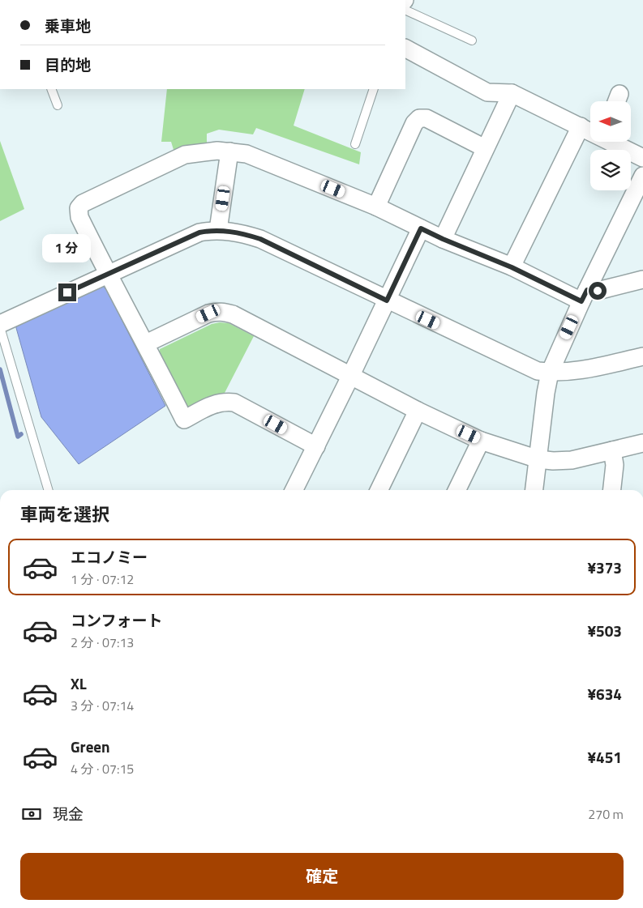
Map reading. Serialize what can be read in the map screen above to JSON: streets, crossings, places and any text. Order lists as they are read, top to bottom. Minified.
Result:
{"north":"left","page":{"banner":["乗車地","目的地"],"bubble":"1 分","heading":"車両を選択","list":[{"name":"エコノミー","note":"1 分 · 07:12","value":"¥373"},{"name":"コンフォート","note":"2 分 · 07:13","value":"¥503"},{"name":"XL","note":"3 分 · 07:14","value":"¥634"},{"name":"Green","note":"4 分 · 07:15","value":"¥451"}],"pay":["現金","270 m"],"buttons":"確定"}}
